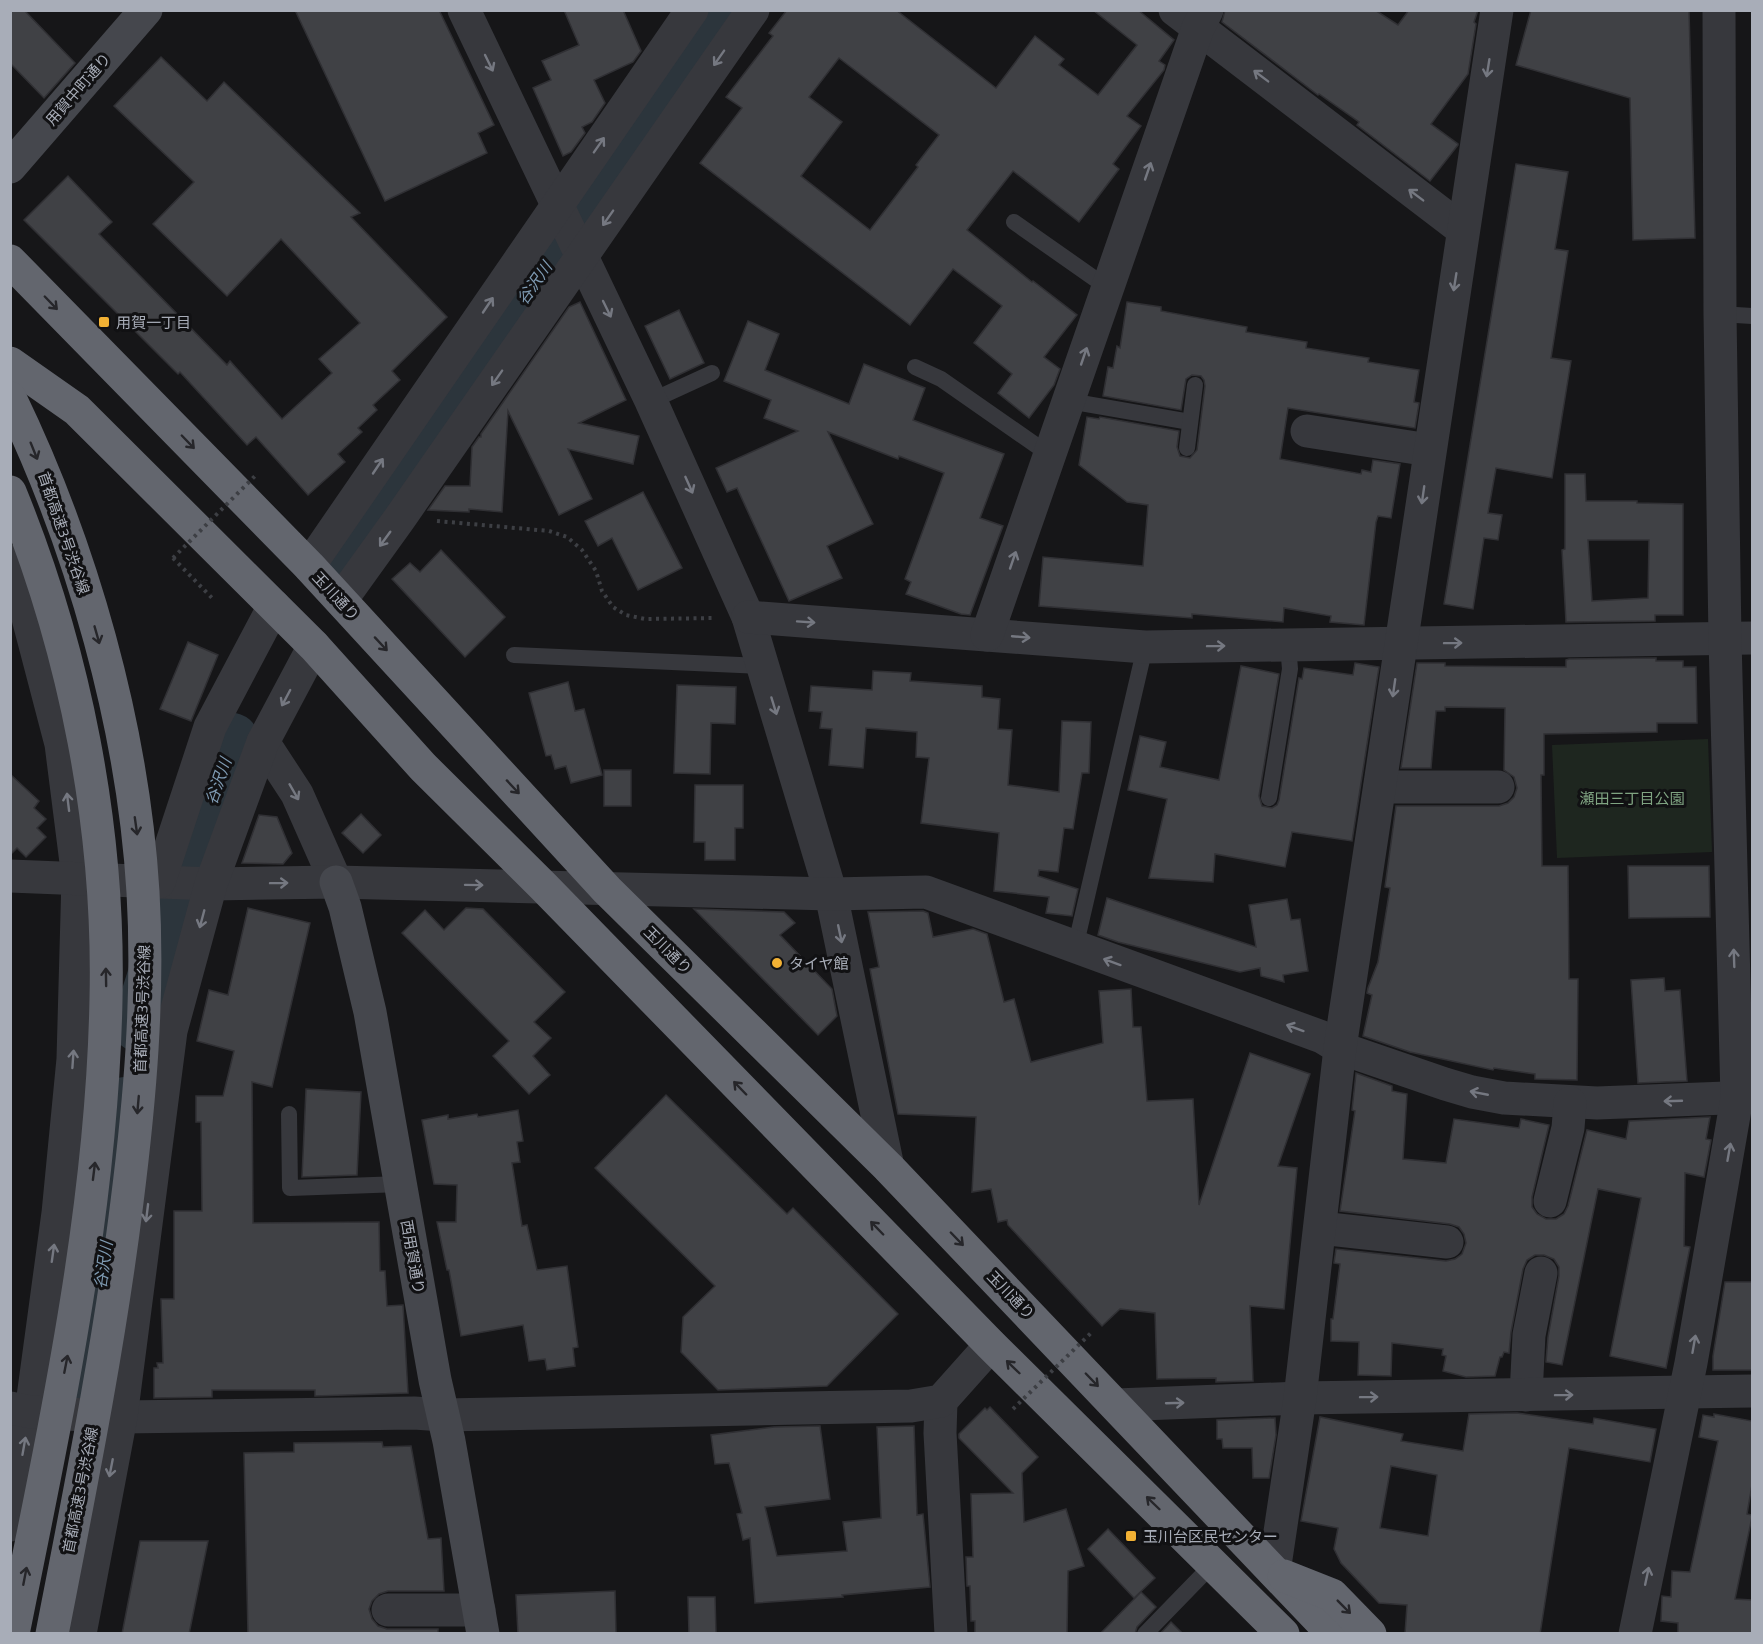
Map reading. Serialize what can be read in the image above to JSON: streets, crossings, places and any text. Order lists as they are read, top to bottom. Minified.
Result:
{"streets":{"highway":["首都高速3号渋谷線","玉川通り"],"street":["用賀中町通り","西用賀通り"]},"water":["谷沢川"],"parks":["瀬田三丁目公園"],"places":{"transit":["用賀一丁目","玉川台区民センター"],"other":["タイヤ館"]}}
